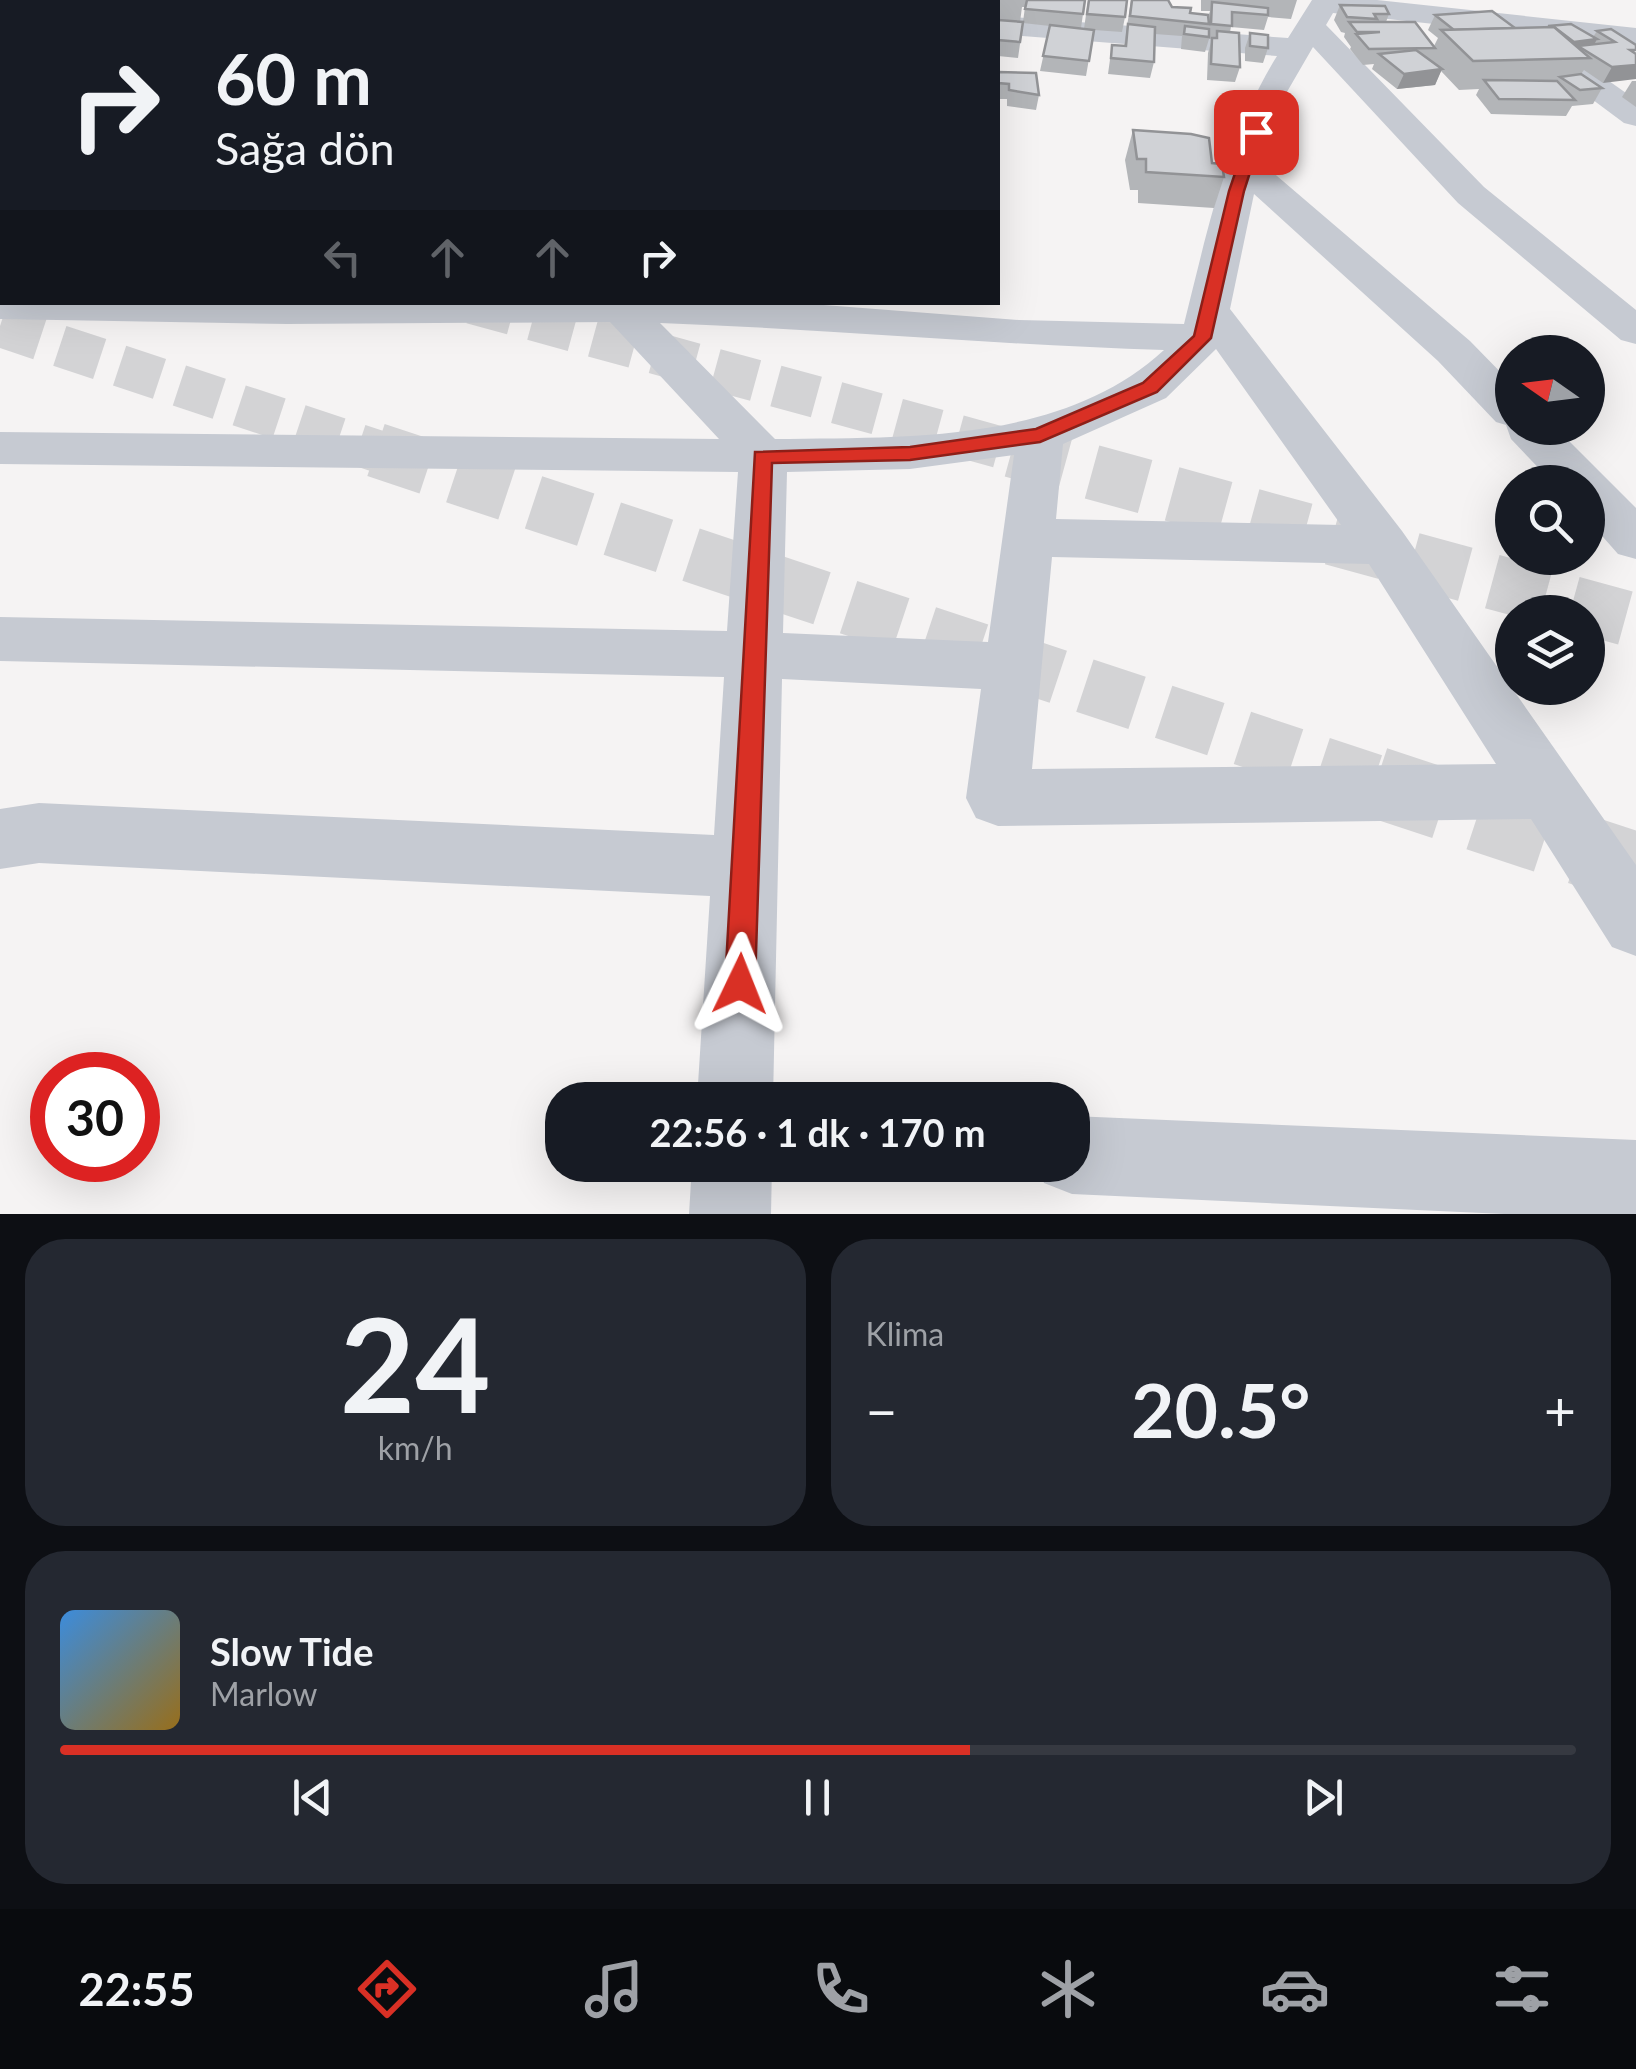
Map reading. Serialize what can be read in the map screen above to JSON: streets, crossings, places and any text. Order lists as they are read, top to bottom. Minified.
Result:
{"north":"left","page":{"turn":["60 m","Sağa dön"],"limit":"30","trip":"22:56 · 1 dk · 170 m","tile":[["24","km/h"],"Klima"],"heat":["−","20.5°","+"],"song":["Slow Tide","Marlow"],"tabs":"22:55"}}
